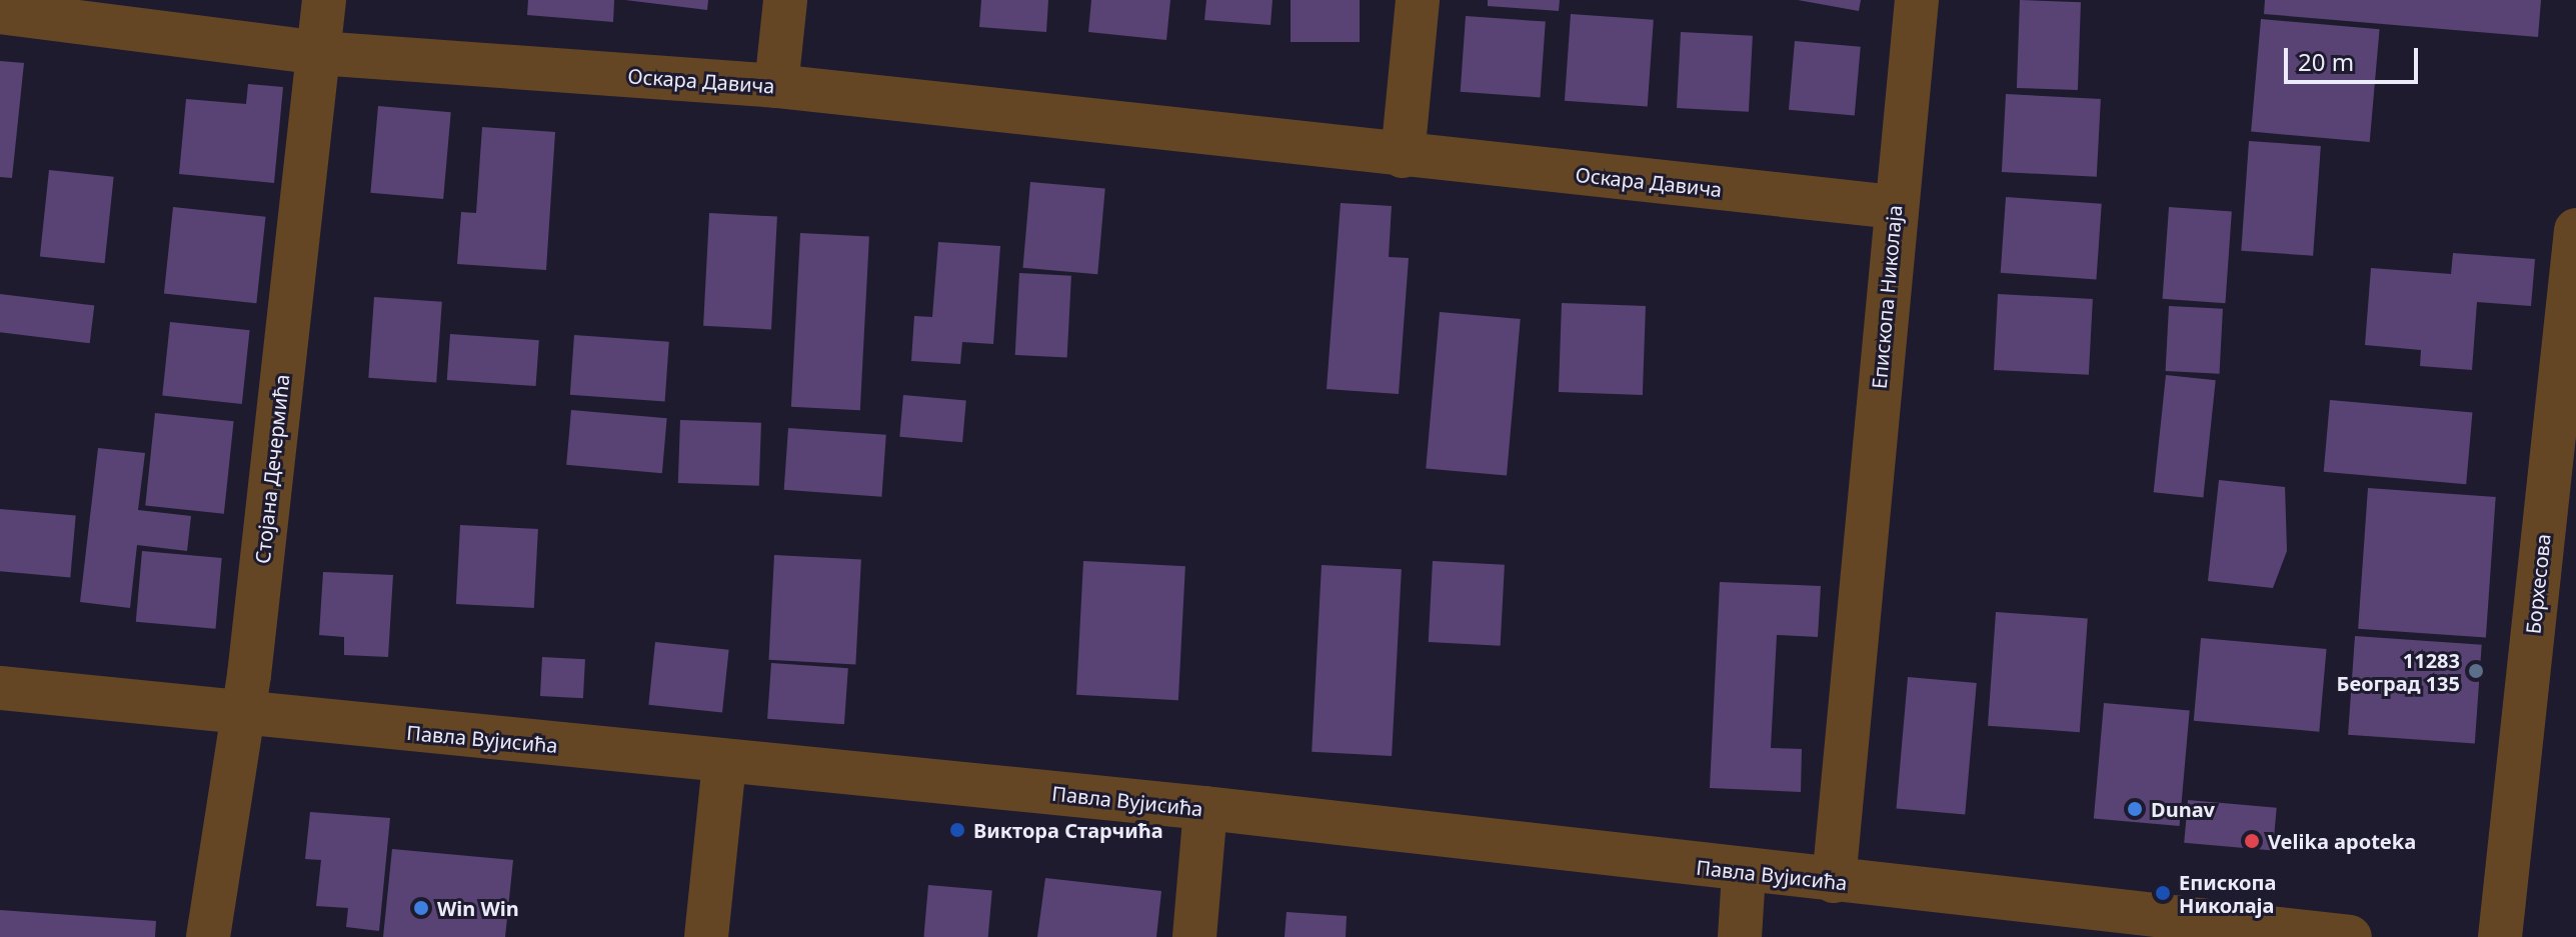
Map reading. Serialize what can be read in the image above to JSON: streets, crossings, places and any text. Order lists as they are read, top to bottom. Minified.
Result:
{"streets":{"street":["Оскара Давича","Епископа Николаја","Стојана Дечермића","Борхесова","Павла Вујисића"]},"crossings":[["Оскара Давича","Епископа Николаја"],["Оскара Давича","Стојана Дечермића"],["Епископа Николаја","Павла Вујисића"],["Стојана Дечермића","Павла Вујисића"]],"places":["11283 Београд 135","Dunav","Виктора Старчића","Velika apoteka","Епископа Николаја","Win Win"],"scale_bar":"20 m"}
